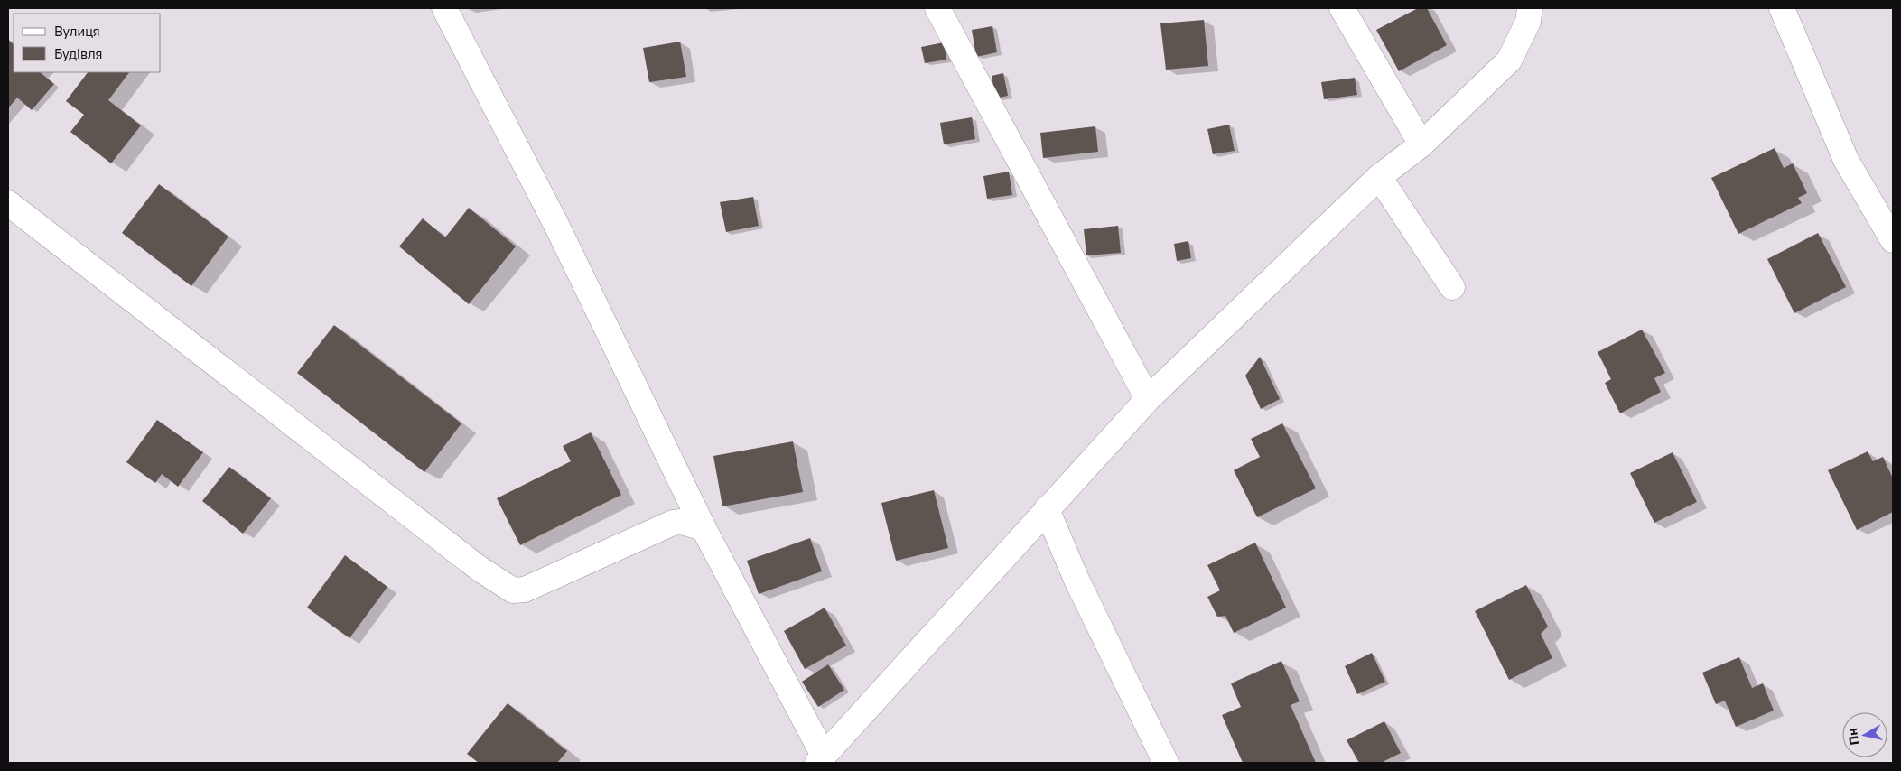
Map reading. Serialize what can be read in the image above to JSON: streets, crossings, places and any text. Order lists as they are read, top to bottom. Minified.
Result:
{"legend":["Вулиця","Будівля"],"north":"left"}
